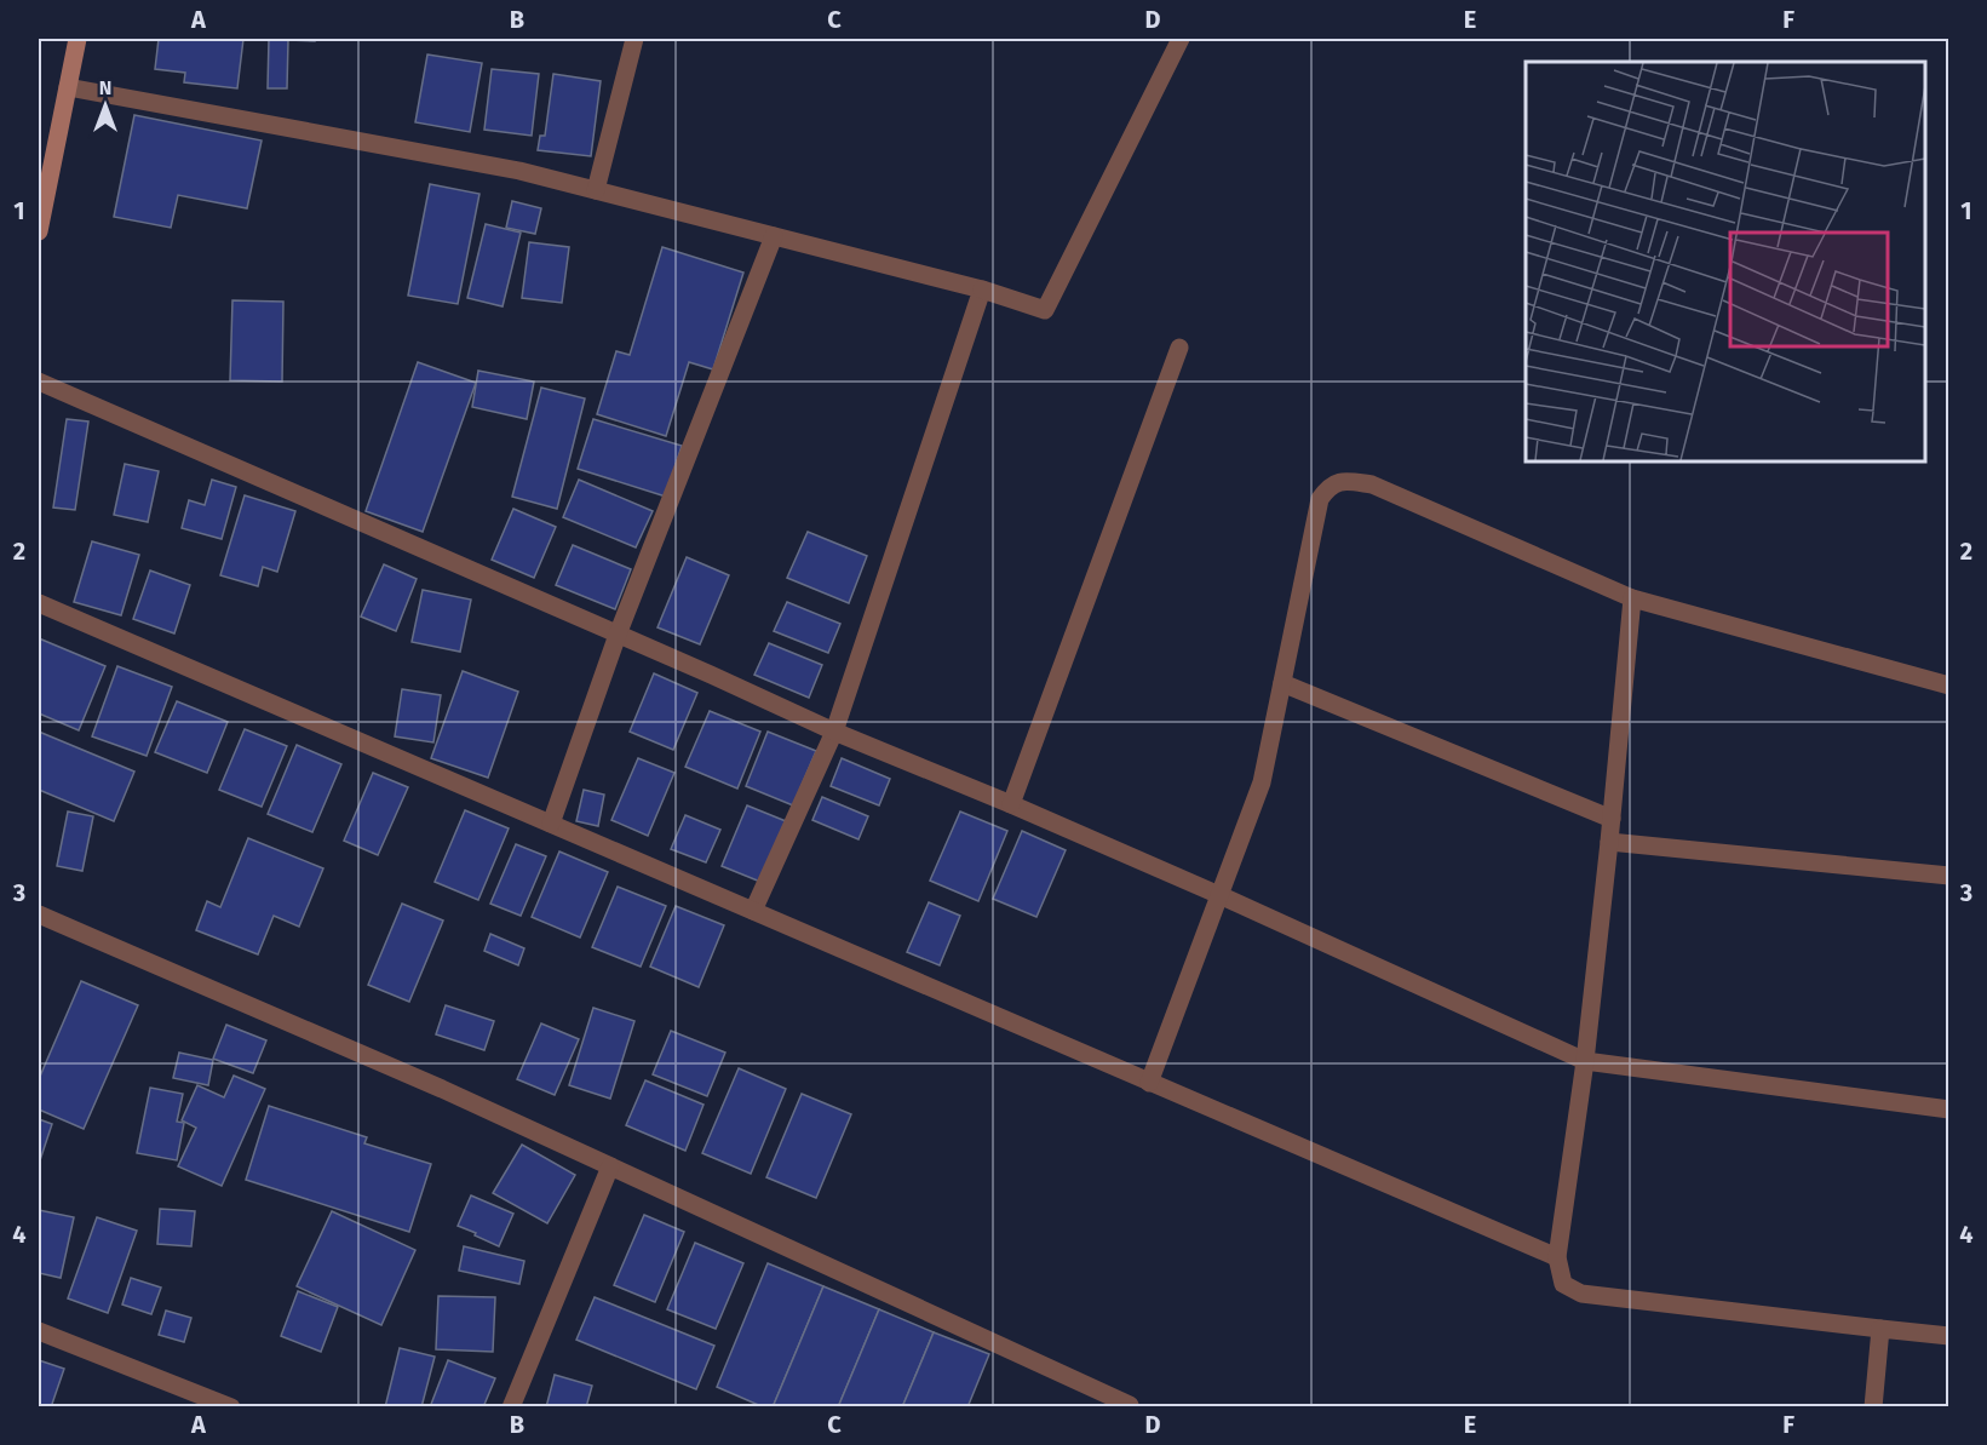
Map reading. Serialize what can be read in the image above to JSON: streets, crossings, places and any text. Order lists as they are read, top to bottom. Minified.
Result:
{"north":"top","grid":{"columns":["A","B","C","D","E","F"],"rows":["1","2","3","4"]}}
